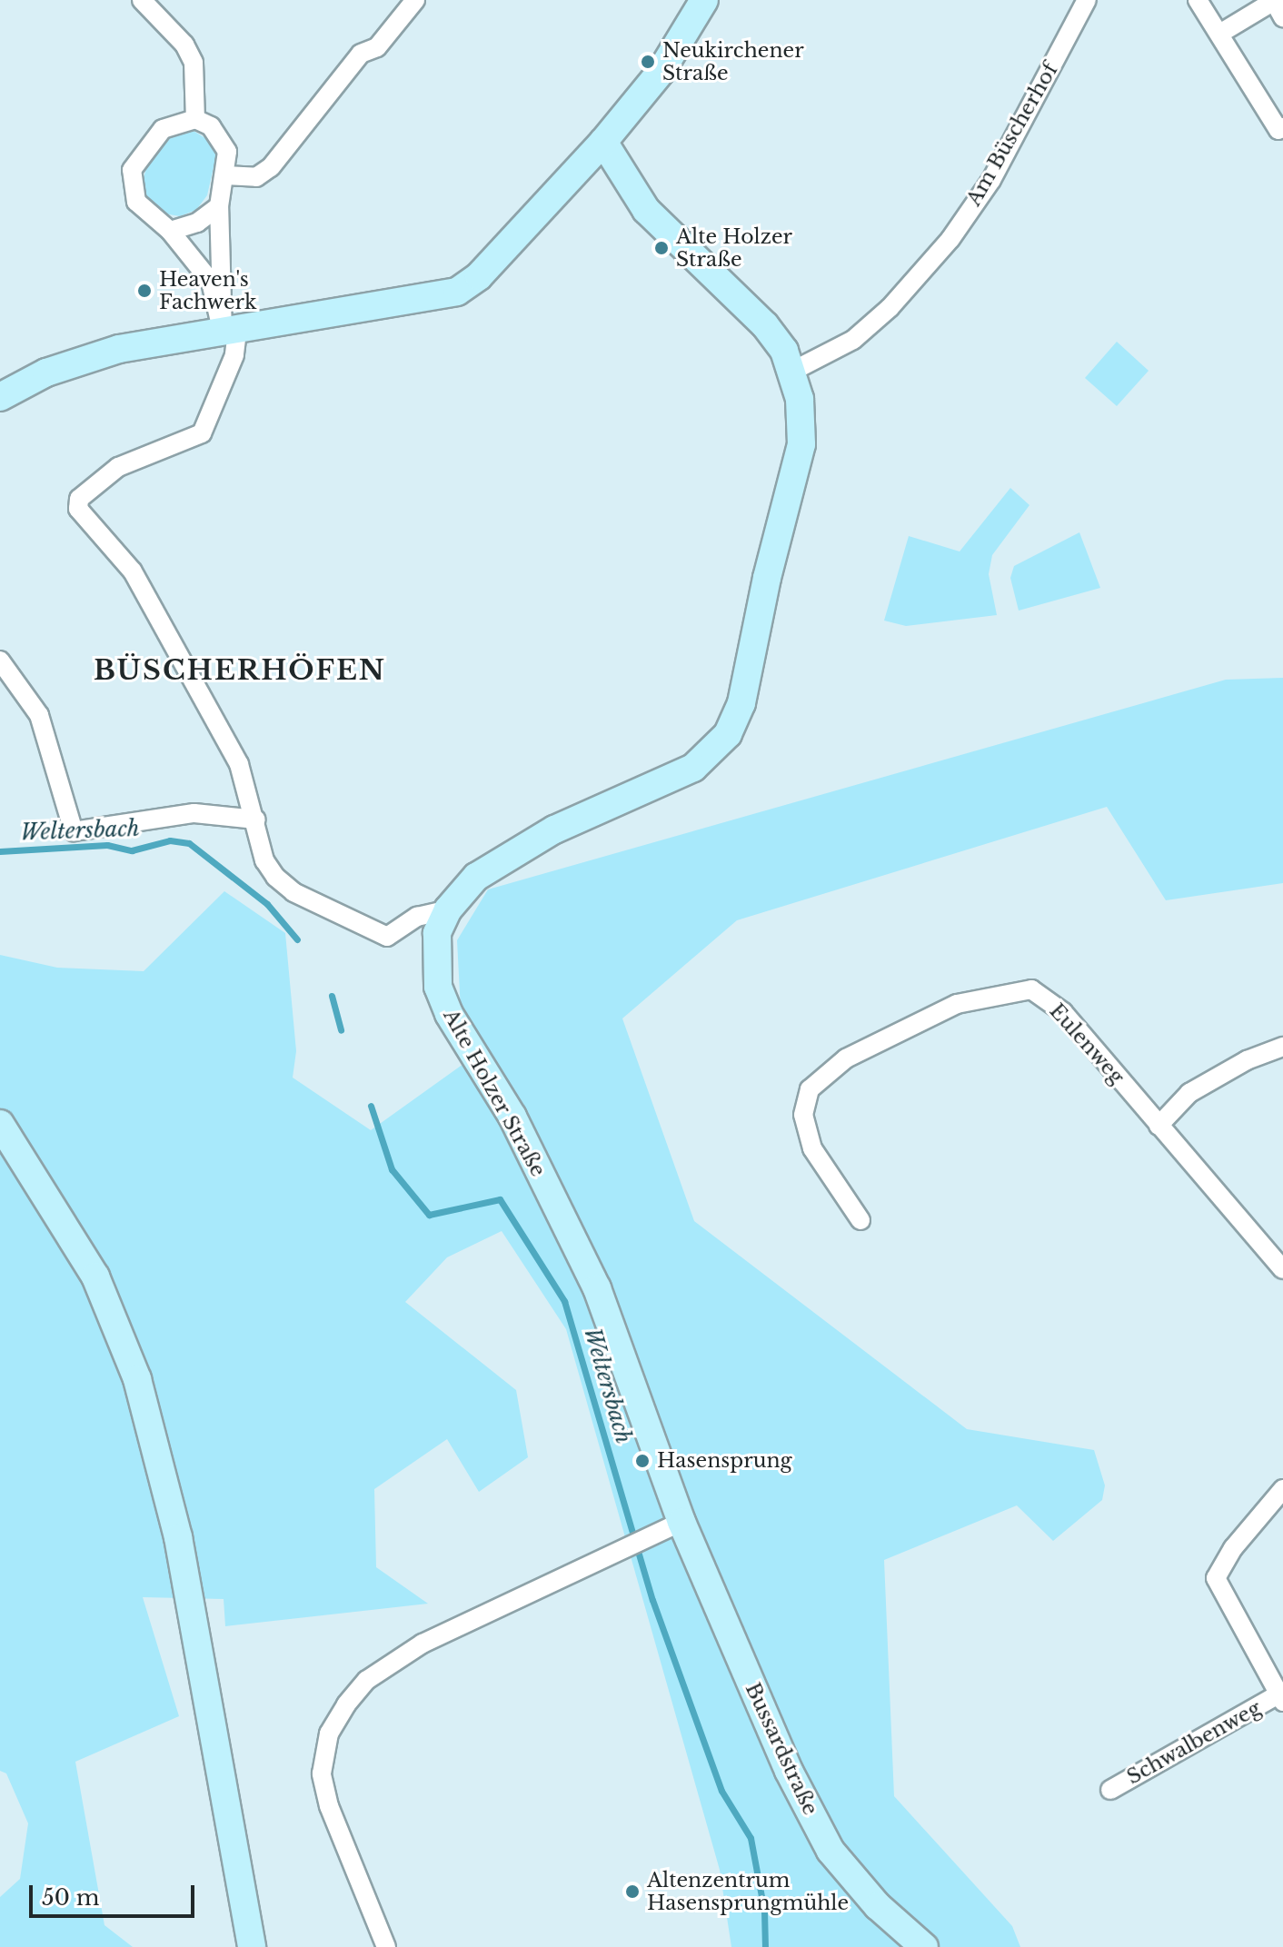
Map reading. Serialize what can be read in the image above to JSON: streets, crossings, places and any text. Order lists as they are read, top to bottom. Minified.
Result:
{"streets":{"street":["Am Büscherhof","Eulenweg","Alte Holzer Straße","Schwalbenweg","Bussardstraße"]},"crossings":[["Am Büscherhof","Alte Holzer Straße"],["Alte Holzer Straße","Bussardstraße"]],"districts":["BÜSCHERHÖFEN"],"water":["Weltersbach"],"places":["Neukirchener Straße","Alte Holzer Straße","Heaven's Fachwerk","Hasensprung","Altenzentrum Hasensprungmühle"],"scale_bar":"50 m"}
